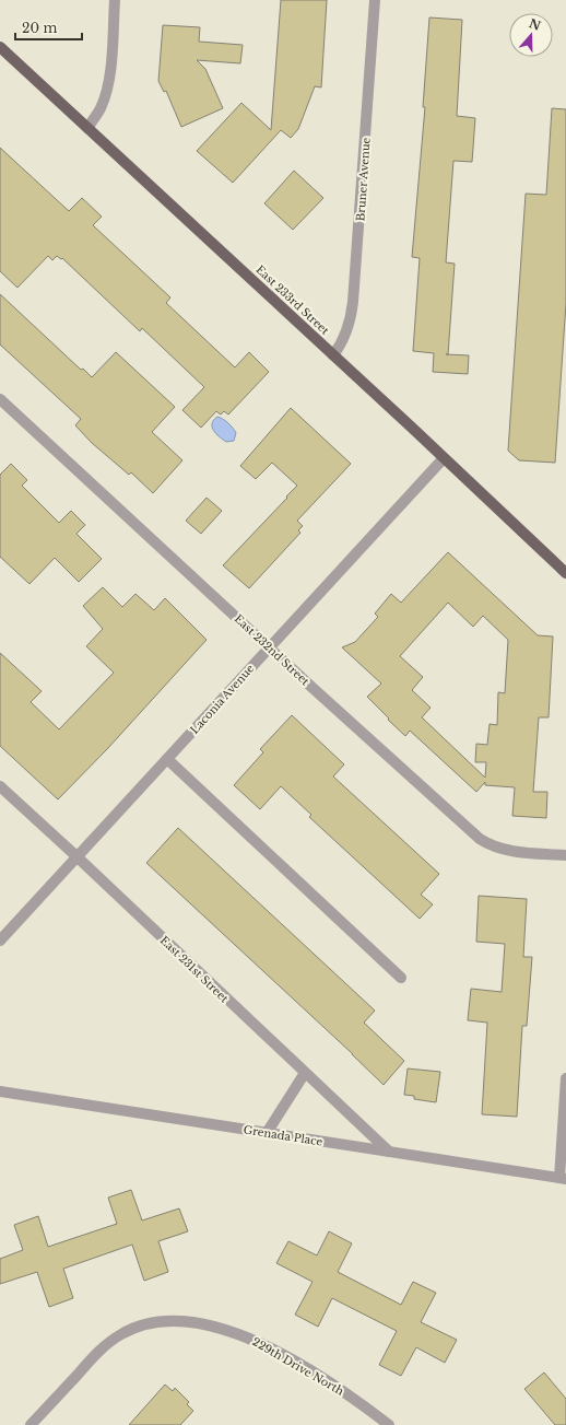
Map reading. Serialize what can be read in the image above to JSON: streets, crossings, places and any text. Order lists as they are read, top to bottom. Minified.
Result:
{"streets":{"main road":["East 233rd Street"],"street":["Bruner Avenue","East 232nd Street","Laconia Avenue","East 231st Street","Grenada Place","229th Drive North"]},"crossings":[["Bruner Avenue","East 233rd Street"],["East 233rd Street","Laconia Avenue"],["East 232nd Street","Laconia Avenue"],["Laconia Avenue","East 231st Street"],["East 231st Street","Grenada Place"]],"scale_bar":"20 m","north":"top"}
